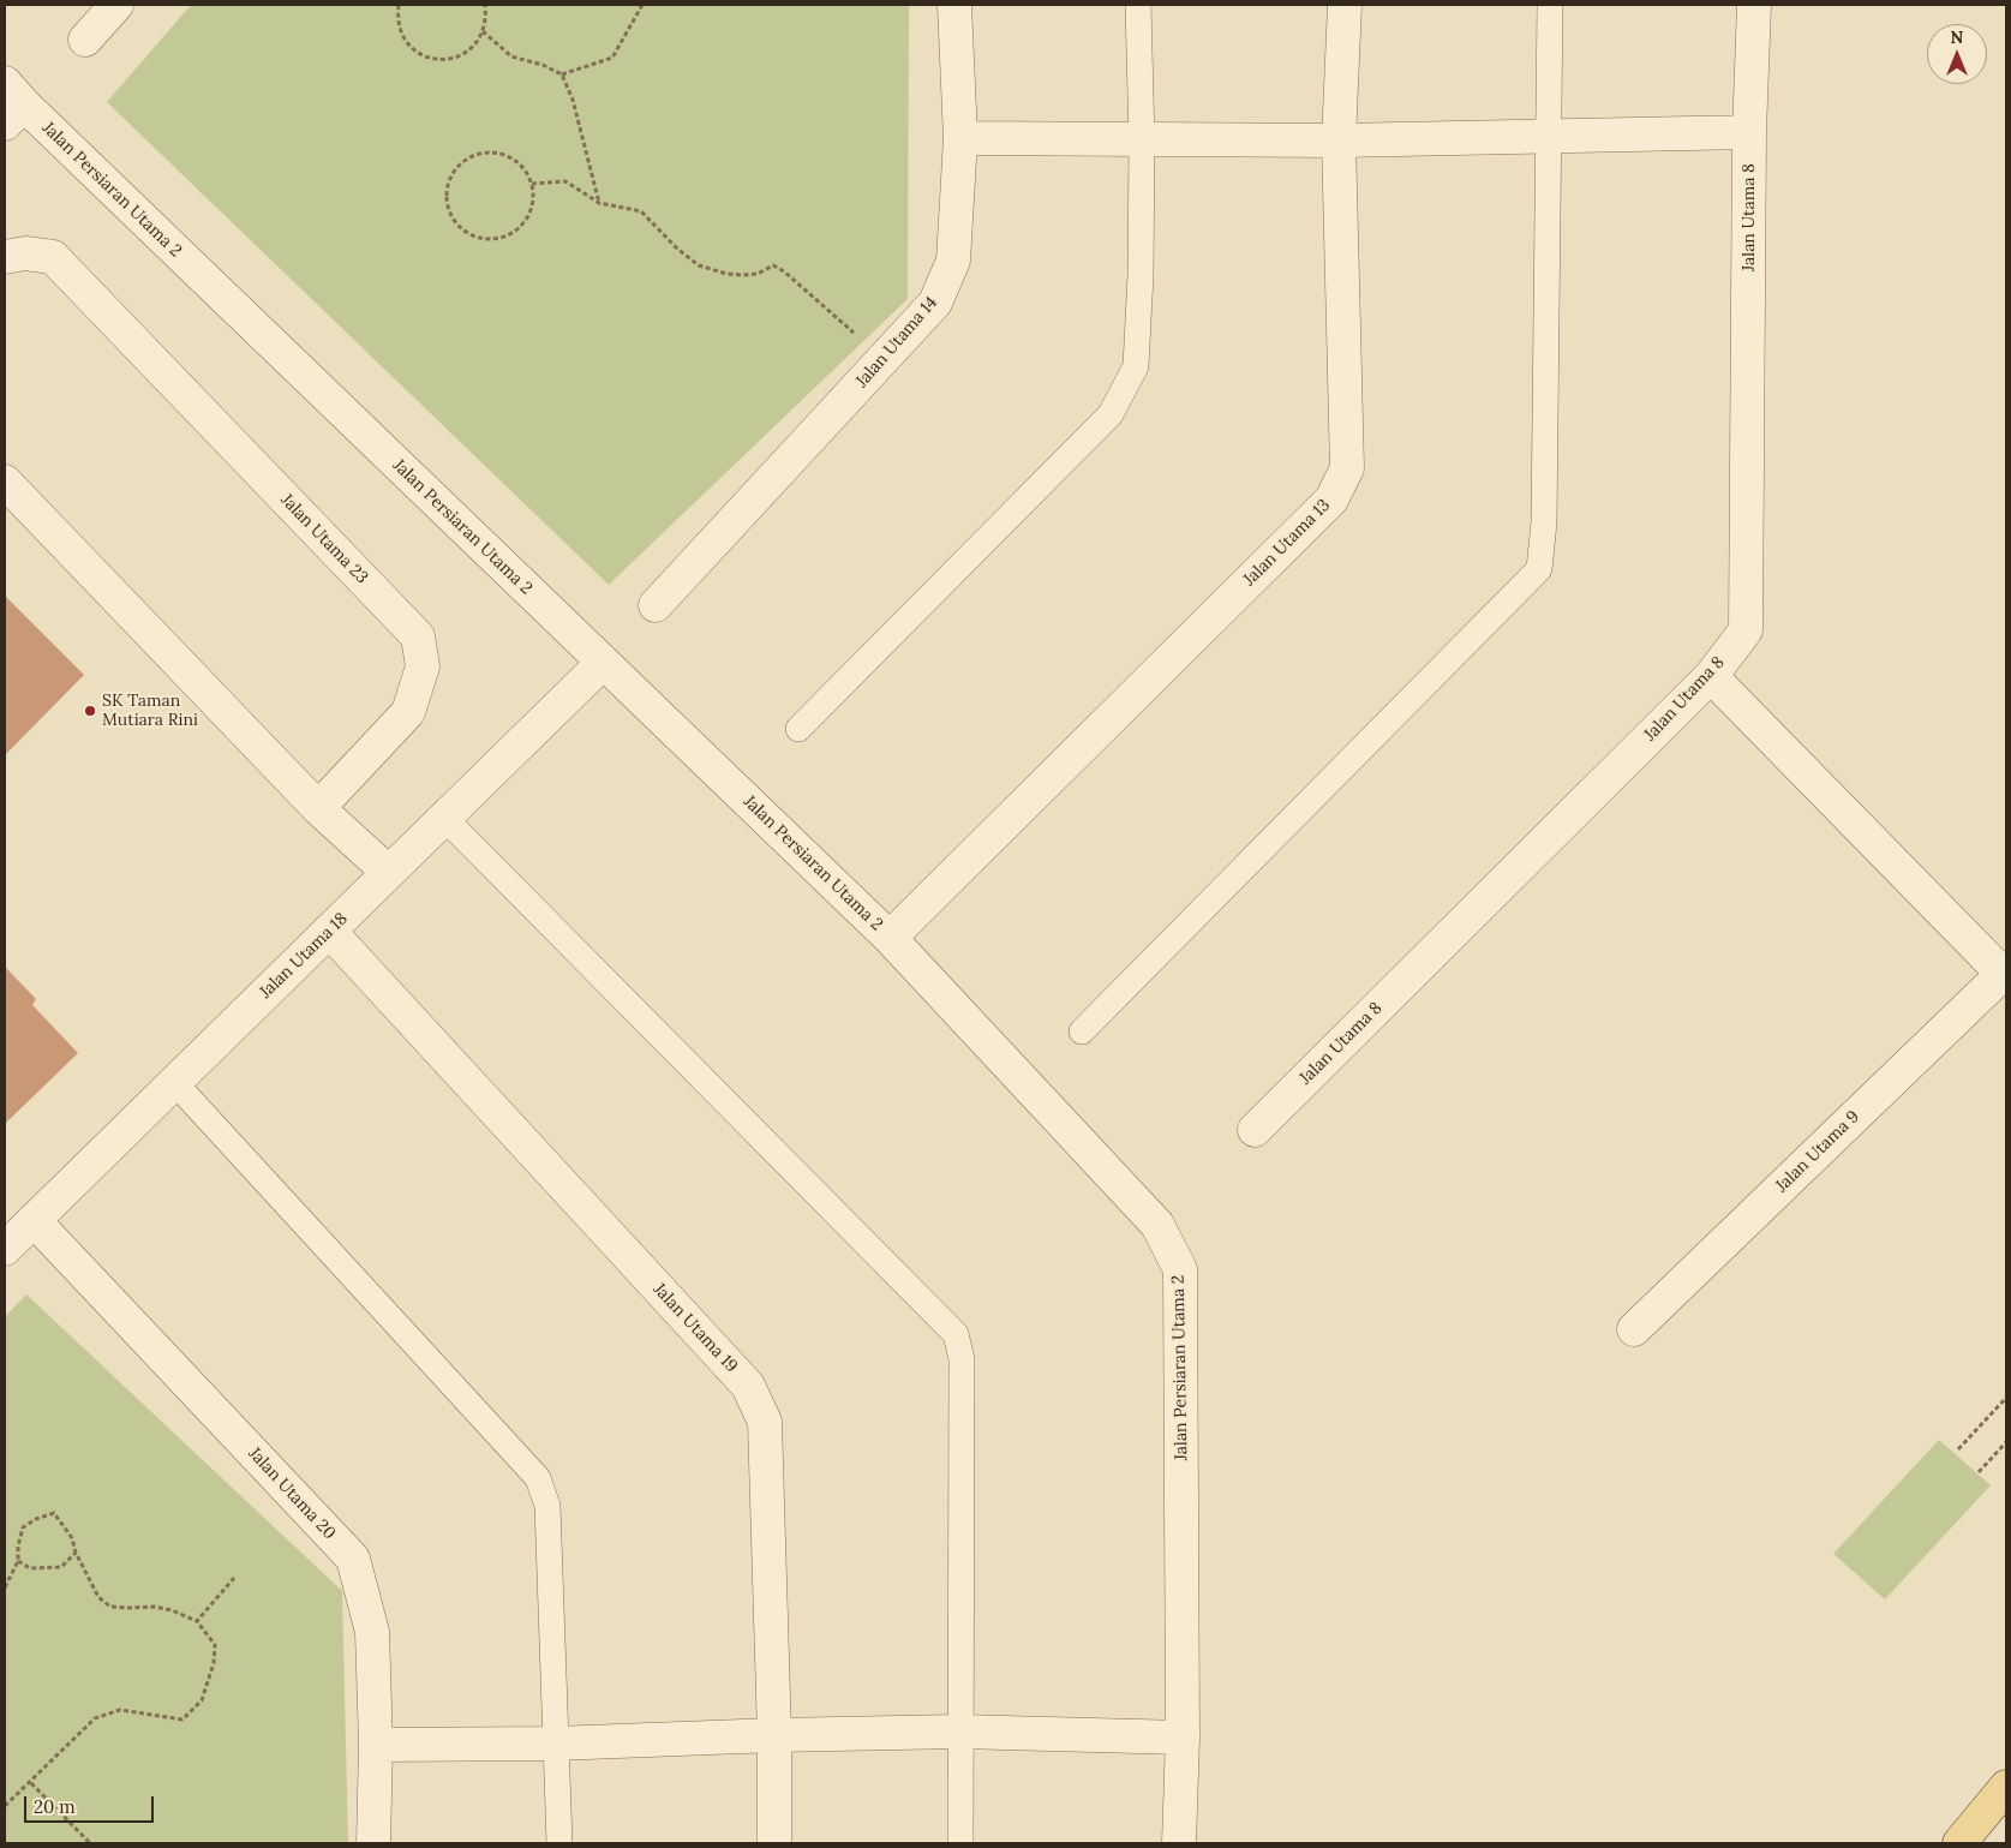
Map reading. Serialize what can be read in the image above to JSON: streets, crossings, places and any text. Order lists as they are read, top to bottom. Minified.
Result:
{"streets":{"street":["Jalan Persiaran Utama 2","Jalan Utama 8","Jalan Utama 14","Jalan Utama 23","Jalan Utama 13","Jalan Utama 18","Jalan Utama 9","Jalan Utama 19","Jalan Utama 20"]},"crossings":[["Jalan Persiaran Utama 2","Jalan Utama 13"],["Jalan Persiaran Utama 2","Jalan Utama 18"],["Jalan Utama 8","Jalan Utama 9"],["Jalan Utama 18","Jalan Utama 19"],["Jalan Utama 18","Jalan Utama 20"]],"places":["SK Taman Mutiara Rini"],"scale_bar":"20 m","north":"top"}
